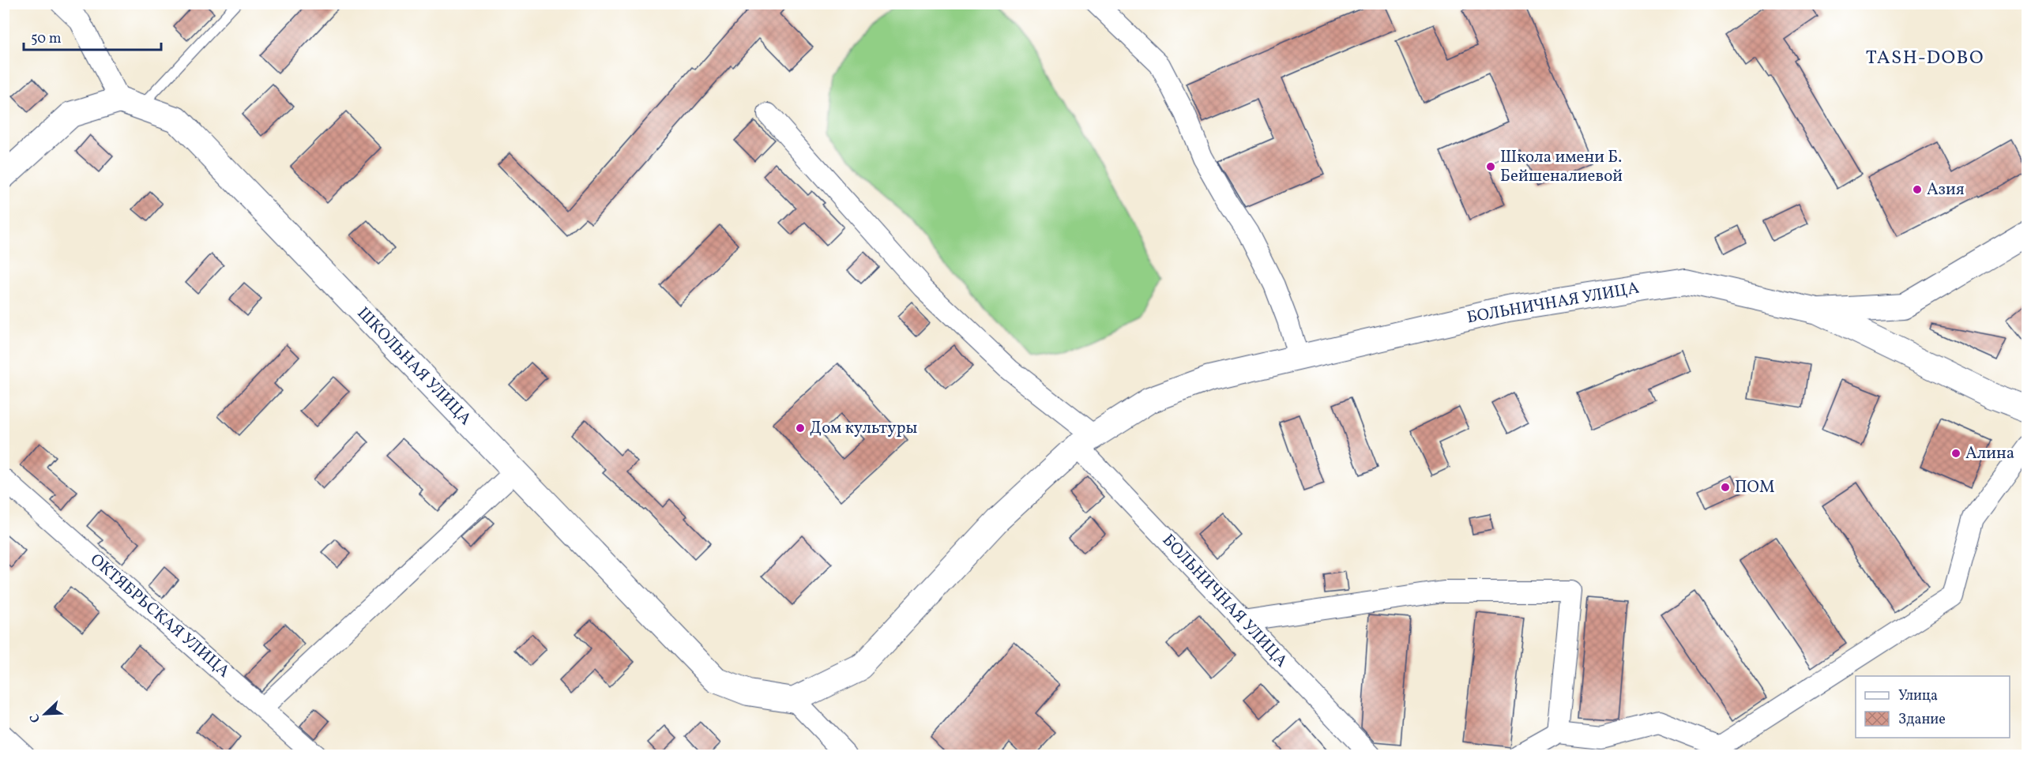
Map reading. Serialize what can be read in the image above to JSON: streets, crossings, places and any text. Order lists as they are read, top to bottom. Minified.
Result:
{"streets":{"street":["БОЛЬНИЧНАЯ УЛИЦА","ШКОЛЬНАЯ УЛИЦА","ОКТЯБРЬСКАЯ УЛИЦА"]},"crossings":[["БОЛЬНИЧНАЯ УЛИЦА","ШКОЛЬНАЯ УЛИЦА"]],"districts":["TASH-DOBO"],"places":["Школа имени Б. Бейшеналиевой","Азия","Дом культуры","Алина","ПОМ"],"legend":["Улица","Здание"],"scale_bar":"50 m","north":"bottom left"}
